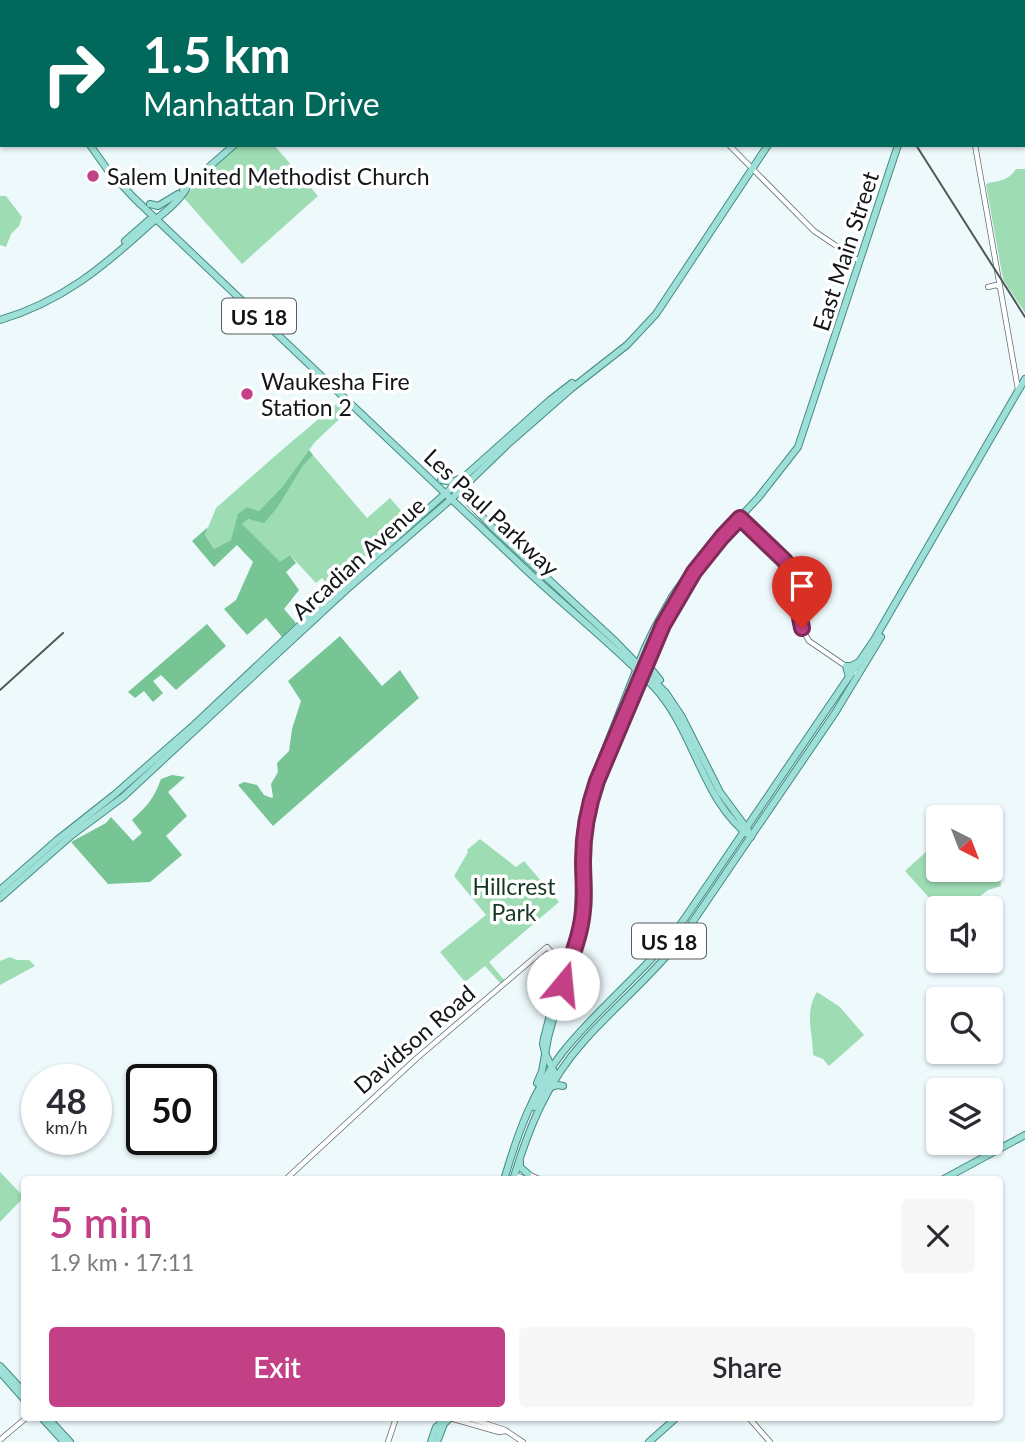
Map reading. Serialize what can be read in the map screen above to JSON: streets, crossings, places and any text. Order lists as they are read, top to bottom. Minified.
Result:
{"streets":{"main road":["East Main Street","US 18","Les Paul Parkway","Arcadian Avenue"],"street":["Davidson Road"]},"crossings":[["US 18","Les Paul Parkway"],["Les Paul Parkway","Arcadian Avenue"]],"parks":["Hillcrest Park"],"places":["Salem United Methodist Church","Waukesha Fire Station 2"],"north":"bottom right","page":{"turn":["1.5 km","Manhattan Drive"],"speed":"48 km/h","limit":"50","heading":["5 min","1.9 km · 17:11"],"buttons":["Exit","Share"]}}
